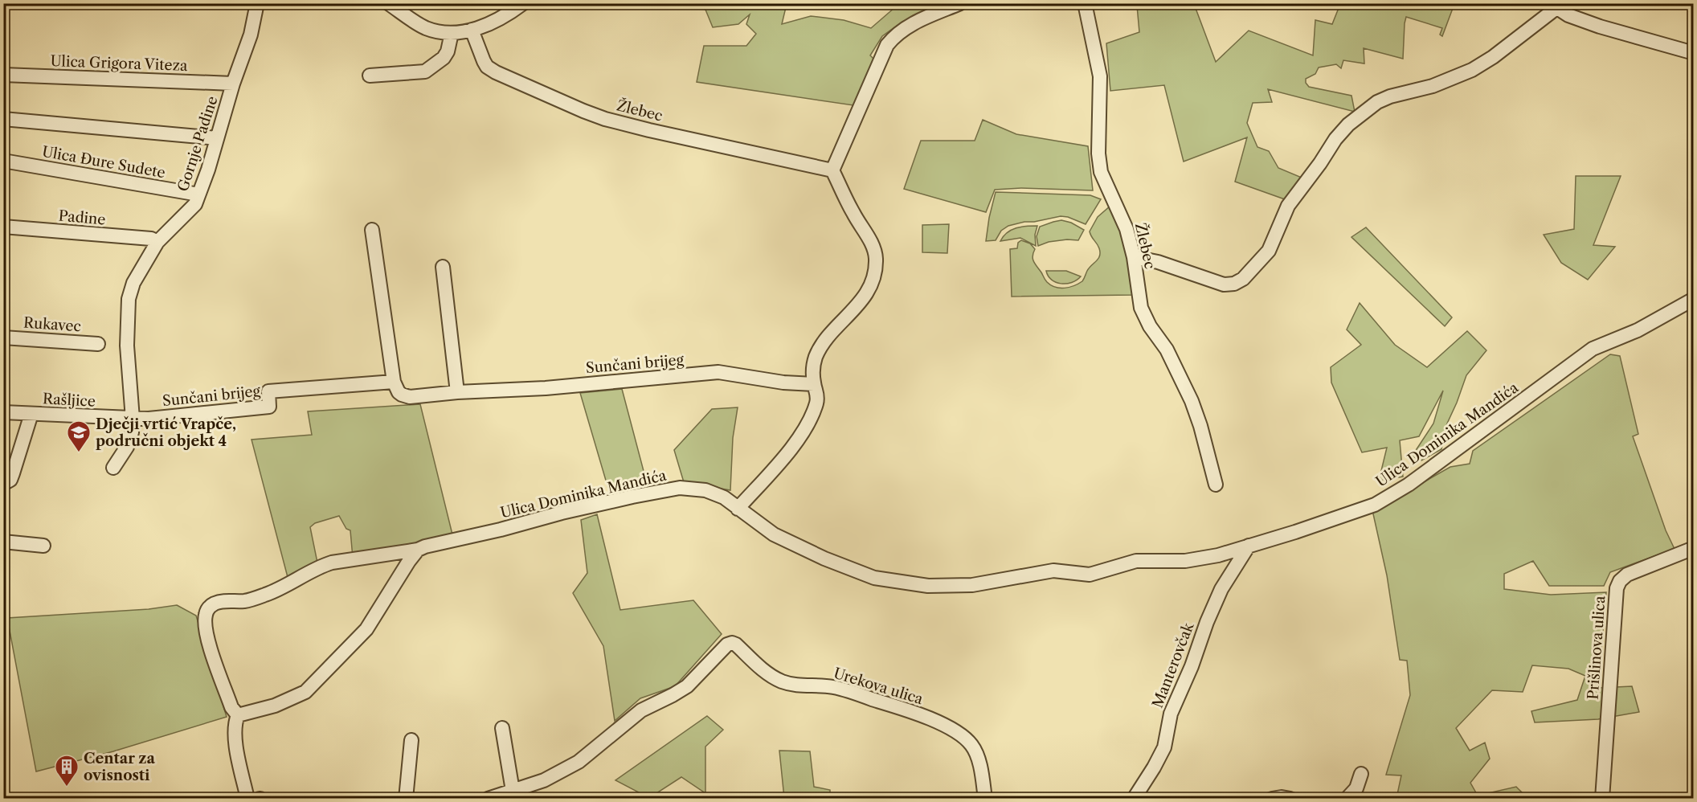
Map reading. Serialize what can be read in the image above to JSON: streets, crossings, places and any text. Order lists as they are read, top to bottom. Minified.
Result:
{"streets":{"street":["Ulica Grigora Viteza","Žlebec","Gornje Padine","Ulica Đure Sudete","Padine","Rukavec","Sunčani brijeg","Rašljice","Ulica Dominika Mandića","Prišlinova ulica","Manterovčak","Urekova ulica"]},"crossings":[["Ulica Grigora Viteza","Gornje Padine"],["Gornje Padine","Ulica Đure Sudete"],["Gornje Padine","Padine"],["Gornje Padine","Sunčani brijeg"],["Gornje Padine","Rašljice"],["Sunčani brijeg","Rašljice"],["Ulica Dominika Mandića","Manterovčak"]],"places":{"school or university":["Dječji vrtić Vrapče, područni objekt 4"],"building":["Centar za ovisnosti"]}}
